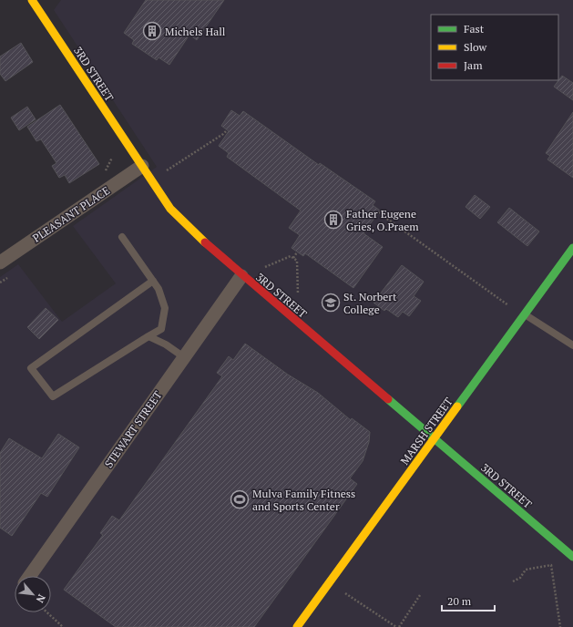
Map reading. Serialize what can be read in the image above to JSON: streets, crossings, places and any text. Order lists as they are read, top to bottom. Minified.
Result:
{"streets":{"main road":["3RD STREET","MARSH STREET"],"street":["PLEASANT PLACE","STEWART STREET"]},"crossings":[["3RD STREET","PLEASANT PLACE"],["3RD STREET","STEWART STREET"],["3RD STREET","MARSH STREET"]],"places":{"building":["Michels Hall","Father Eugene Gries, O.Praem"],"school or university":["St. Norbert College"],"sports":["Mulva Family Fitness and Sports Center"]},"legend":["Fast","Slow","Jam"],"scale_bar":"20 m","north":"bottom right"}
